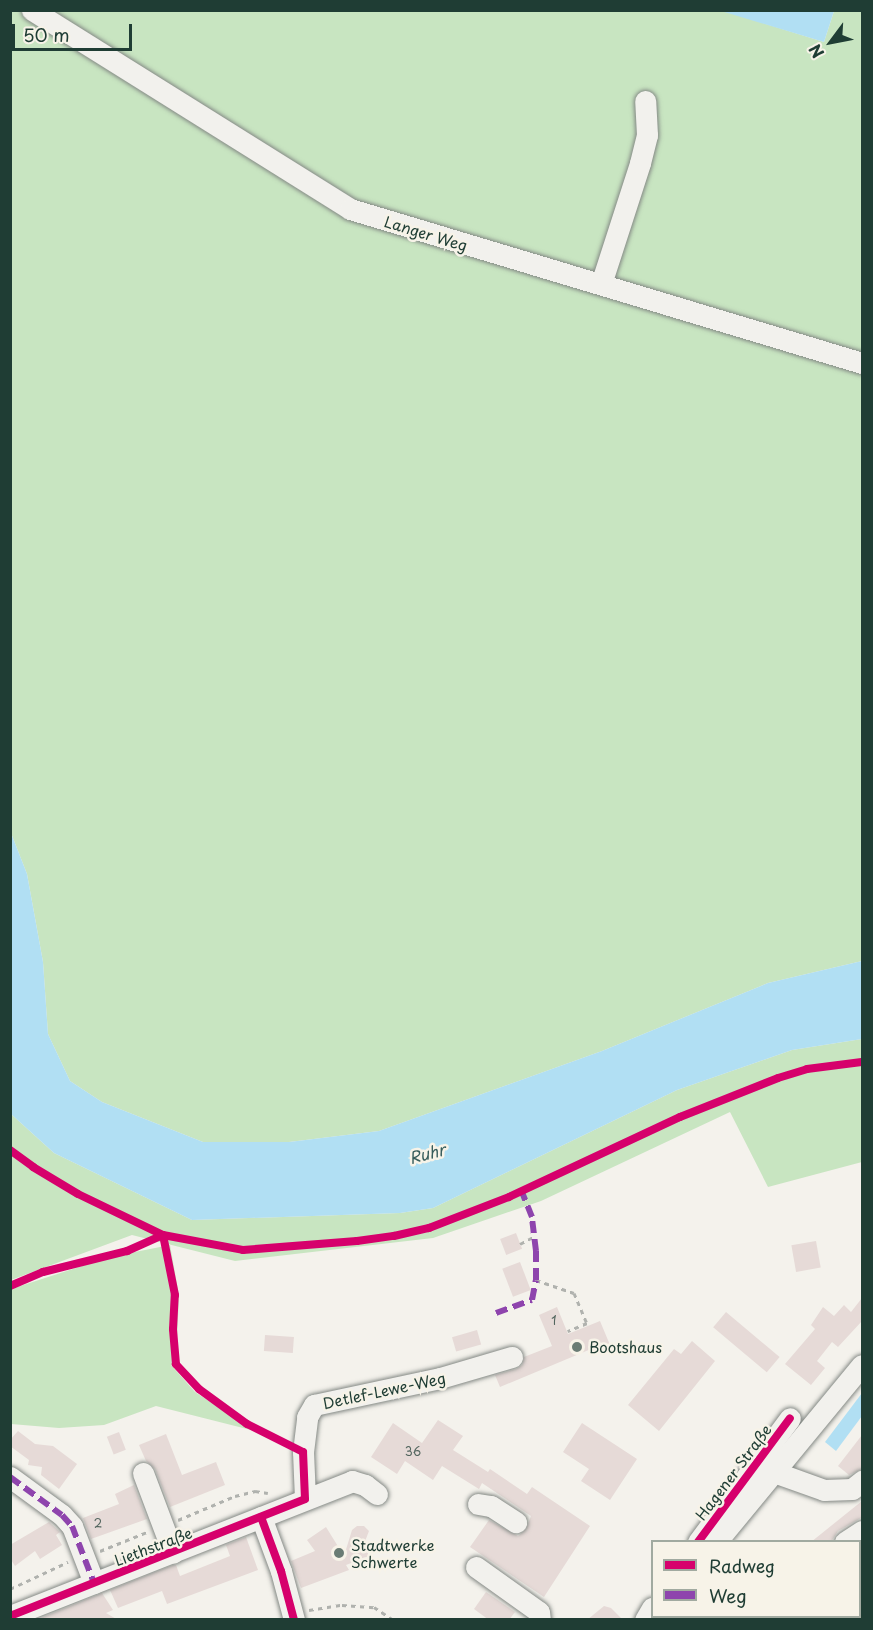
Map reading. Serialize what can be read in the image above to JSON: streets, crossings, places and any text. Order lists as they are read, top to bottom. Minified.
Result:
{"streets":{"street":["Langer Weg","Detlef-Lewe-Weg","Hagener Straße","Liethstraße"]},"crossings":[["Detlef-Lewe-Weg","Liethstraße"]],"water":["Ruhr"],"places":["Bootshaus","Stadtwerke Schwerte"],"house_numbers":["1","36","2"],"legend":["Radweg","Weg"],"scale_bar":"50 m","north":"bottom left"}
